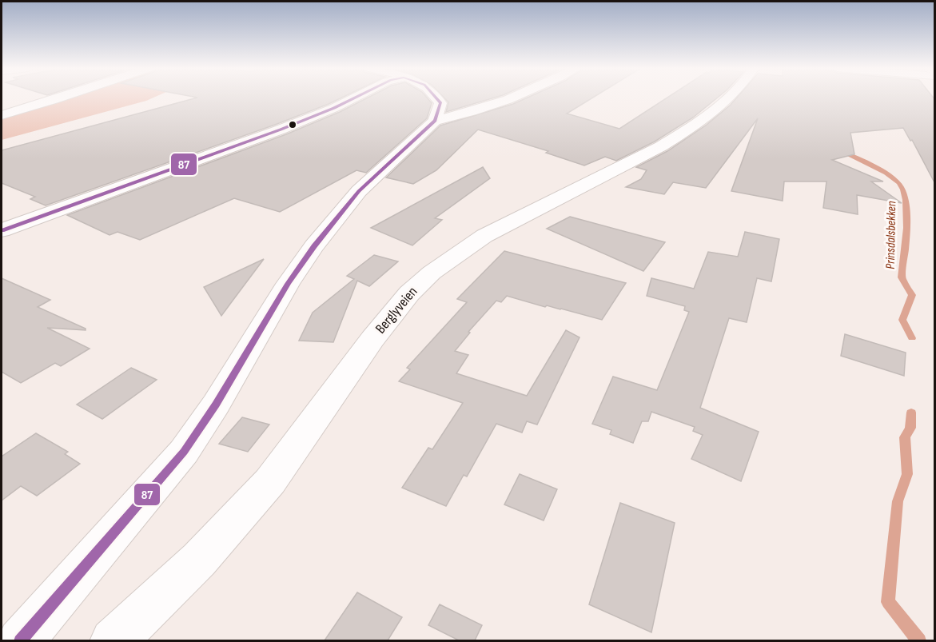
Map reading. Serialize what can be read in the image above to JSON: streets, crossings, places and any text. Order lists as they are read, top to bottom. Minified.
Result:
{"streets":{"street":["Berglyveien"]},"water":["Prinsdalsbekken"],"lines":["transit line 87"]}
